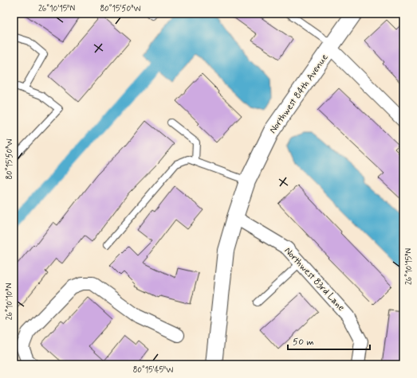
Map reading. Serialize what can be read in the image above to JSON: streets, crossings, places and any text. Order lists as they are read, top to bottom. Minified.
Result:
{"streets":{"street":["Northwest 84th Avenue","Northwest 83rd Lane"]},"crossings":[["Northwest 84th Avenue","Northwest 83rd Lane"]],"scale_bar":"50 m","coordinates":["26°10'15\"N","80°15'50\"W","26°10'10\"N","80°15'45\"W"]}
